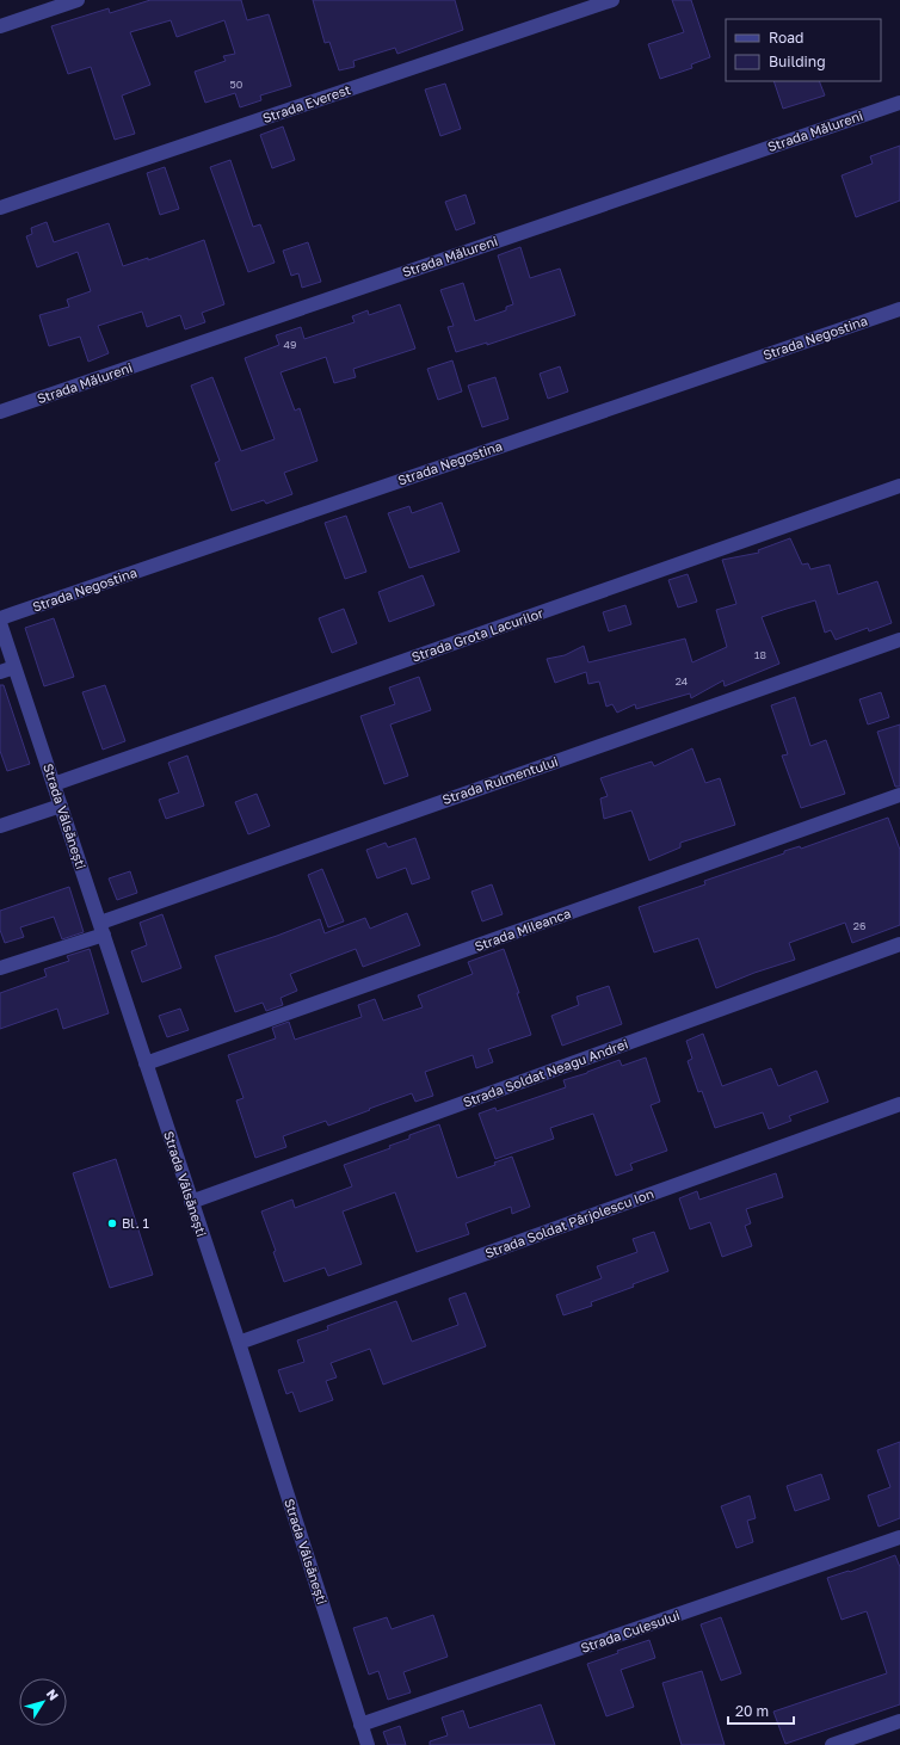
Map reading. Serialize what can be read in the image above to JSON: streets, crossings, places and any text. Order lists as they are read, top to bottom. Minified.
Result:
{"streets":{"street":["Strada Everest","Strada Mălureni","Strada Negostina","Strada Grota Lacurilor","Strada Rulmentului","Strada Vâlsănești","Strada Mileanca","Strada Soldat Neagu Andrei","Strada Soldat Pârjolescu Ion","Strada Culesului"]},"crossings":[["Strada Grota Lacurilor","Strada Vâlsănești"],["Strada Rulmentului","Strada Vâlsănești"],["Strada Vâlsănești","Strada Mileanca"],["Strada Vâlsănești","Strada Soldat Neagu Andrei"],["Strada Vâlsănești","Strada Soldat Pârjolescu Ion"],["Strada Vâlsănești","Strada Culesului"]],"places":["Bl. 1"],"house_numbers":["50","49","18","24","26"],"legend":["Road","Building"],"scale_bar":"20 m","north":"top right"}
